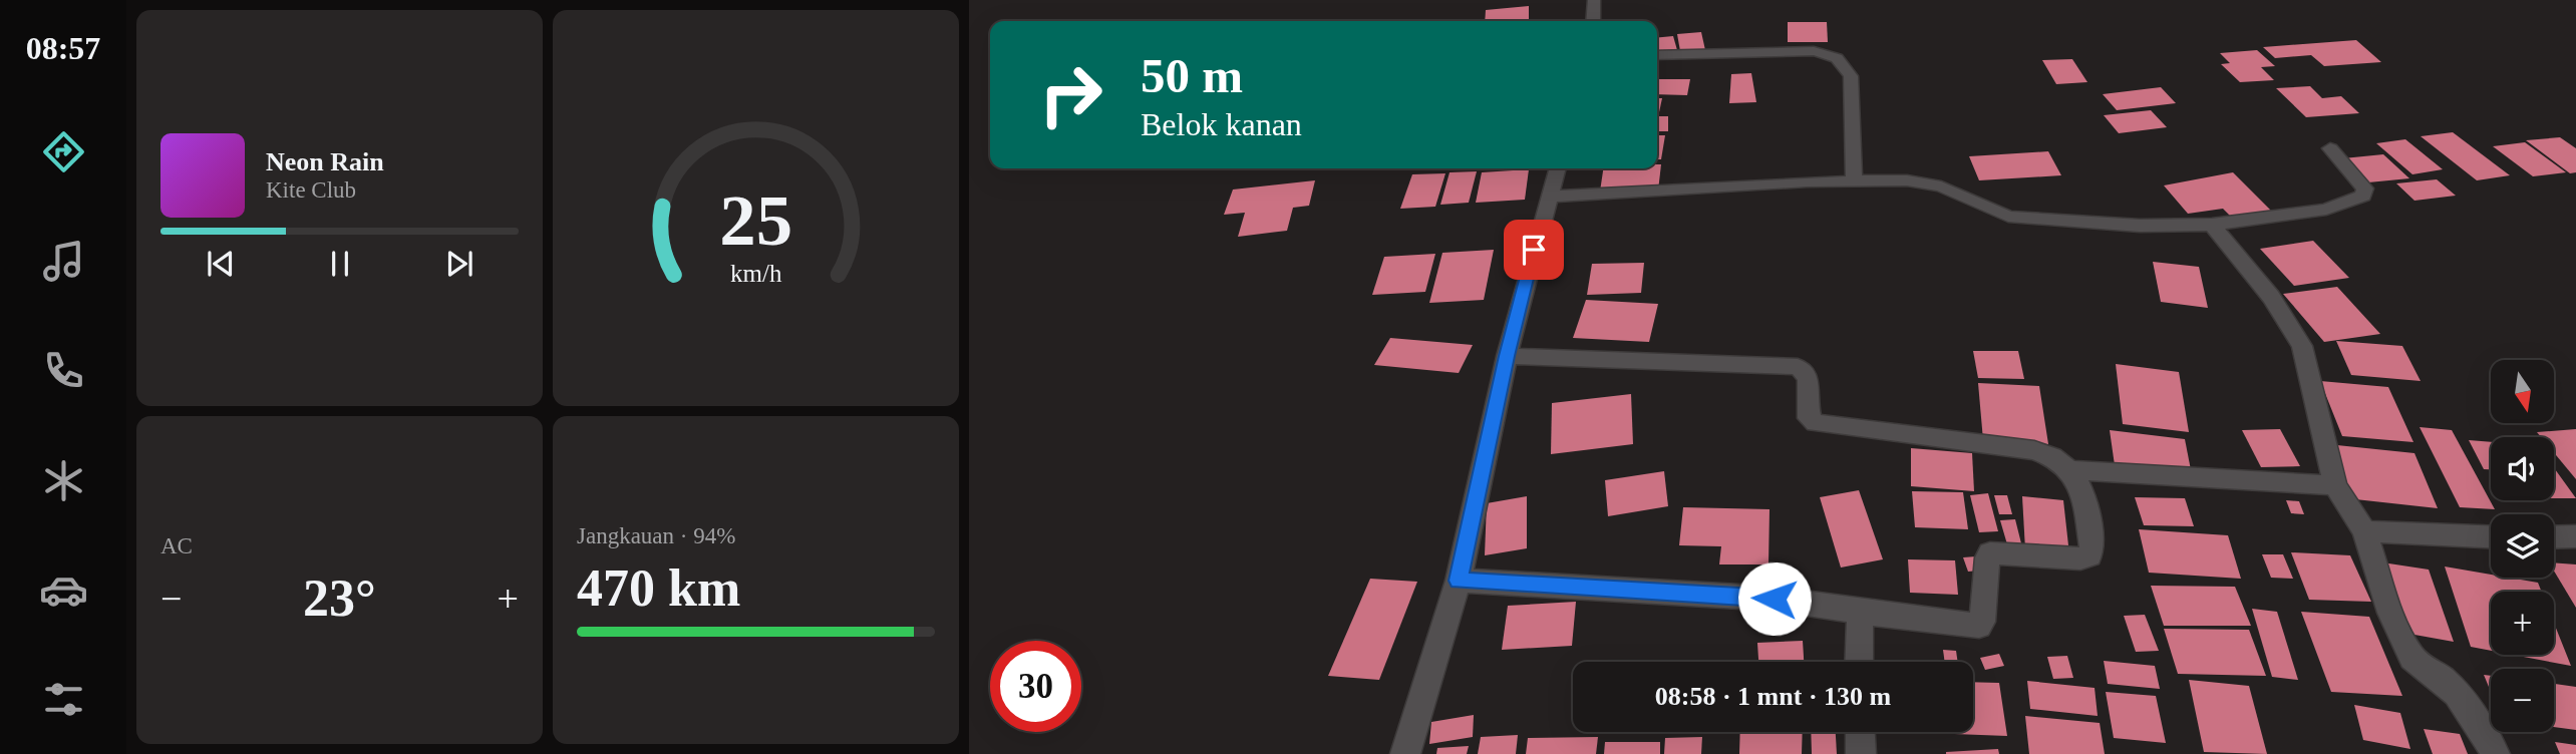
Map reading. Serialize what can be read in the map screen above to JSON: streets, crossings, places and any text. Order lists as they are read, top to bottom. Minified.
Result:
{"north":"bottom","page":{"tabs":"08:57","turn":["50 m","Belok kanan"],"song":["Neon Rain","Kite Club"],"map_buttons":["+","−"],"tile":["AC",["Jangkauan · 94%","470 km"]],"heat":["−","23°","+"],"limit":"30","trip":"08:58 · 1 mnt · 130 m","gauge":["25","km/h"]}}
